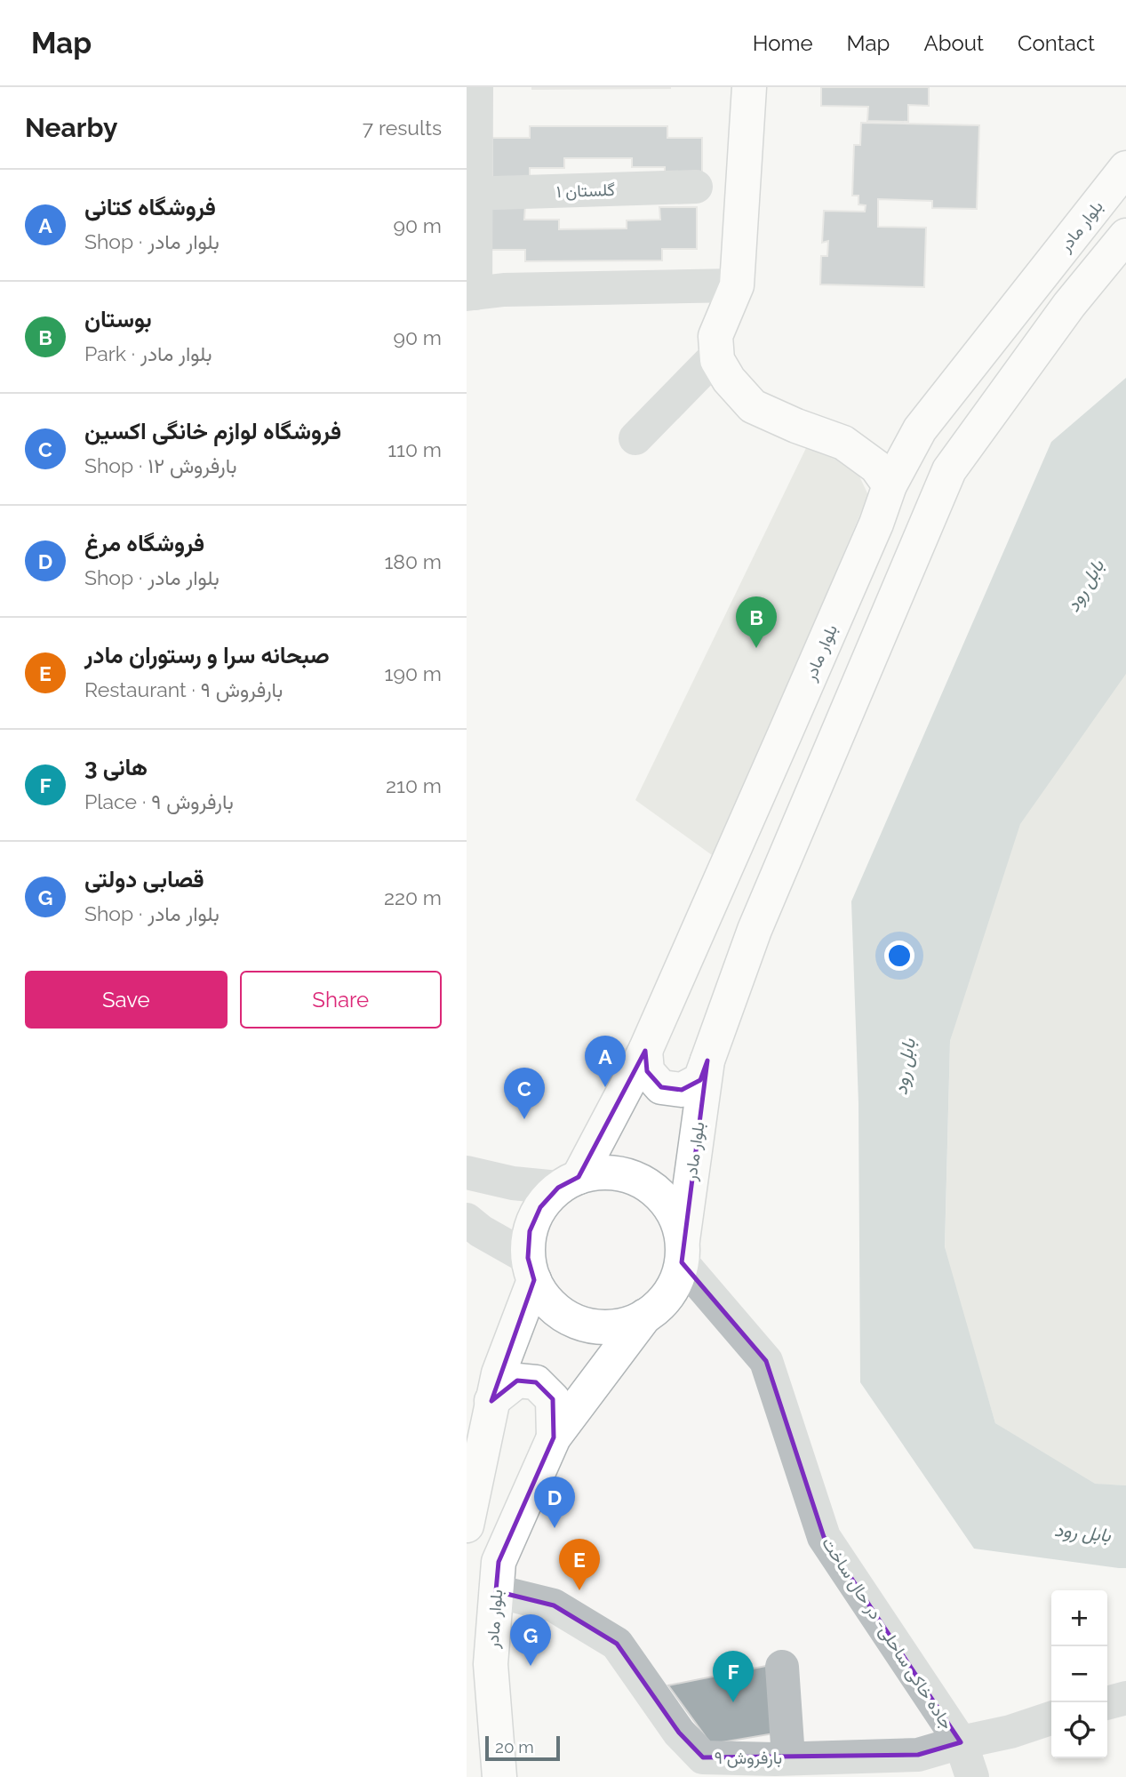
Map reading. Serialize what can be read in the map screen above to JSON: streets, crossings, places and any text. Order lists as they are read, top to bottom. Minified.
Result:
{"streets":{"main road":["بلوار مادر"],"street":["گلستان ۱","جاده خاکی ساحلی- در حال ساخت","بارفروش ۹"]},"crossings":[["بلوار مادر","جاده خاکی ساحلی- در حال ساخت"],["بلوار مادر","بارفروش ۹"],["جاده خاکی ساحلی- در حال ساخت","بارفروش ۹"]],"water":["بابل رود"],"scale_bar":"20 m","page":{"header":"Map","nav":["Home","Map","About","Contact"],"heading":["Nearby","7 results"],"list":[{"mark":"A","name":"فروشگاه کتانی","note":"Shop · بلوار مادر","value":"90 m"},{"mark":"B","name":"بوستان","note":"Park · بلوار مادر","value":"90 m"},{"mark":"C","name":"فروشگاه لوازم خانگی اکسین","note":"Shop · بارفروش ۱۲","value":"110 m"},{"mark":"D","name":"فروشگاه مرغ","note":"Shop · بلوار مادر","value":"180 m"},{"mark":"E","name":"صبحانه سرا و رستوران مادر","note":"Restaurant · بارفروش ۹","value":"190 m"},{"mark":"F","name":"هانی 3","note":"Place · بارفروش ۹","value":"210 m"},{"mark":"G","name":"قصابی دولتی","note":"Shop · بلوار مادر","value":"220 m"}],"pins":["B","A","C","D","E","G","F"],"buttons":["Save","Share"],"map_buttons":["+","−"],"scale":"20 m"}}
